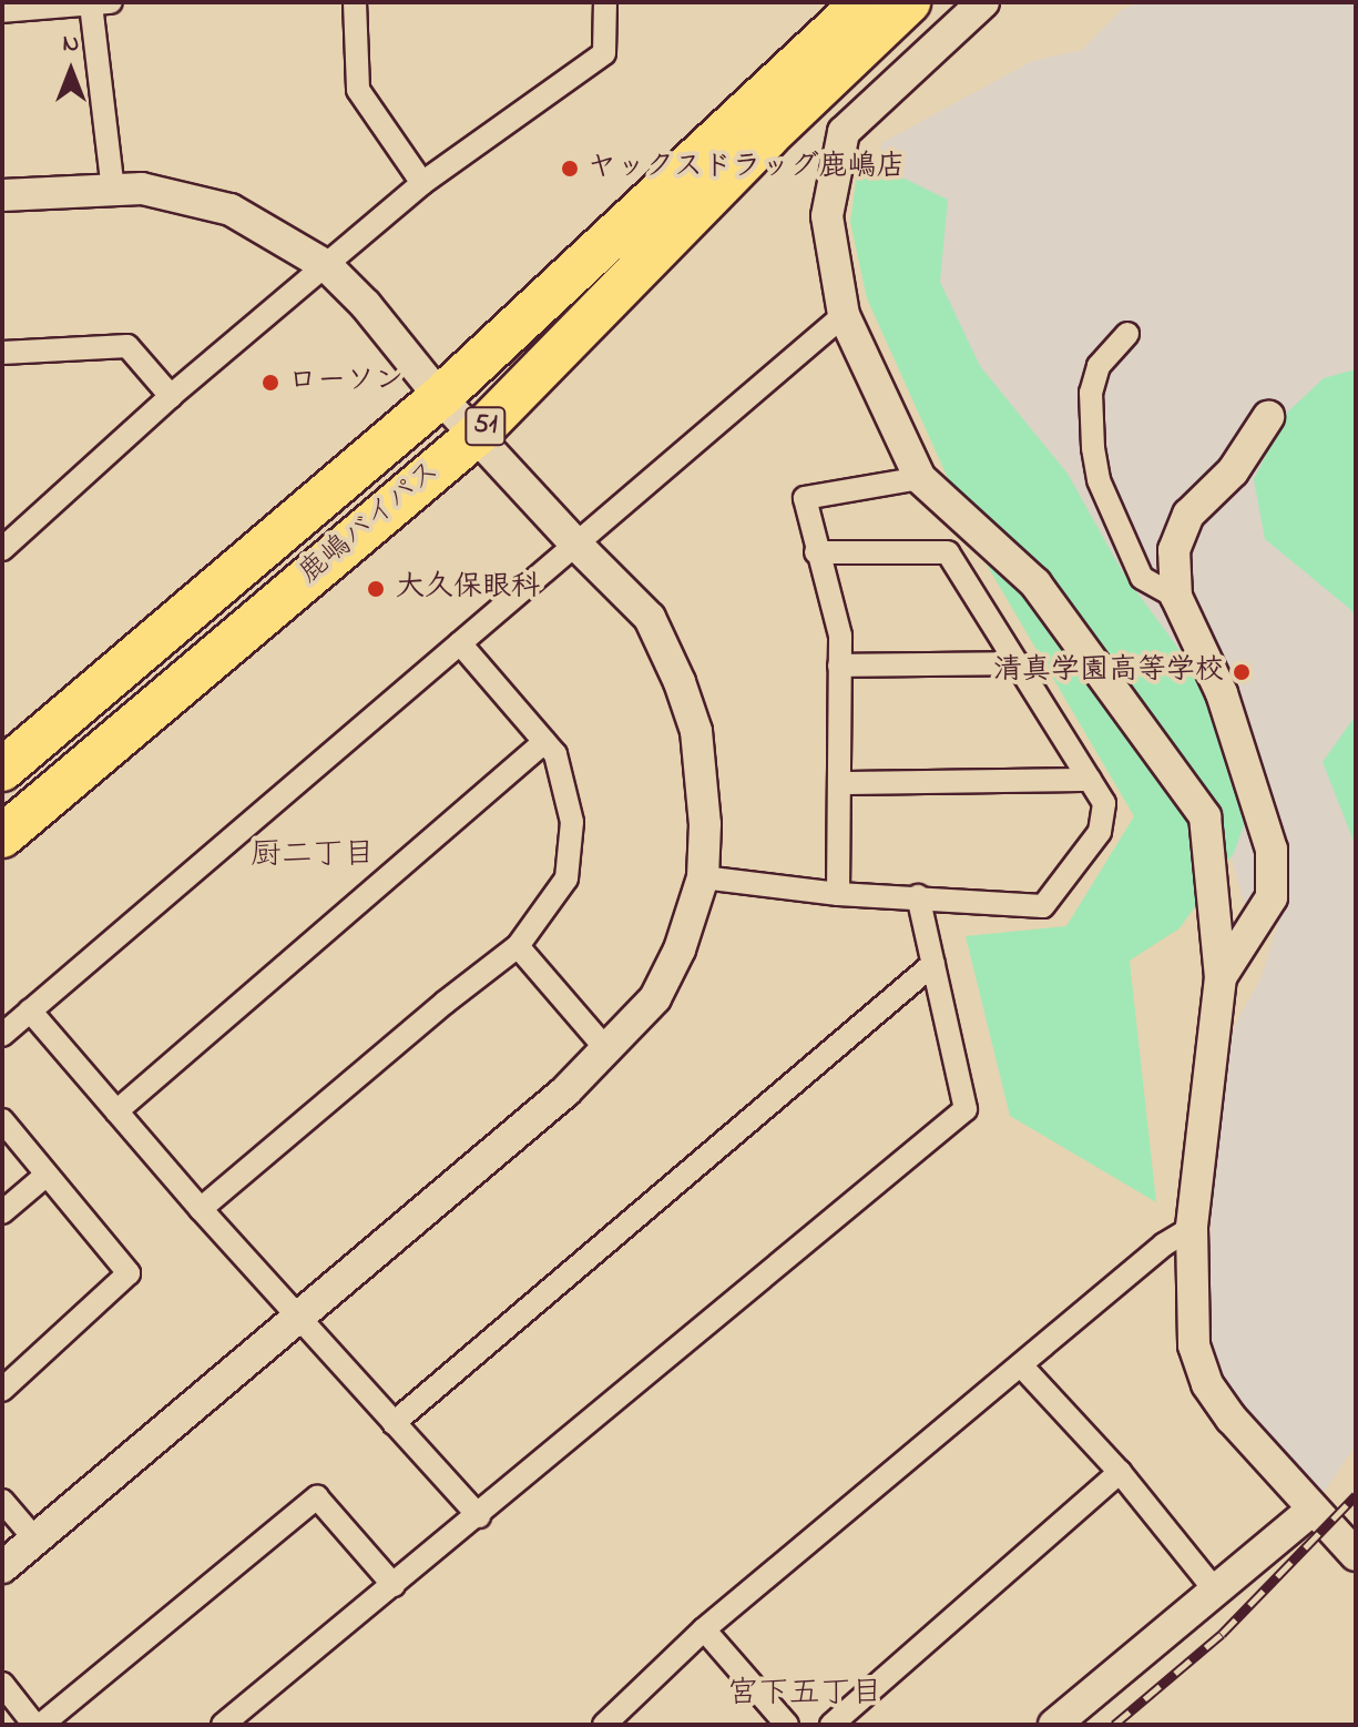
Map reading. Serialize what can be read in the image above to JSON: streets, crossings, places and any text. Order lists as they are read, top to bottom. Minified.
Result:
{"streets":{"highway":["51","鹿嶋バイパス"]},"districts":["厨二丁目","宮下五丁目"],"places":["ヤックスドラッグ鹿嶋店","ローソン","大久保眼科","清真学園高等学校"],"north":"top"}
